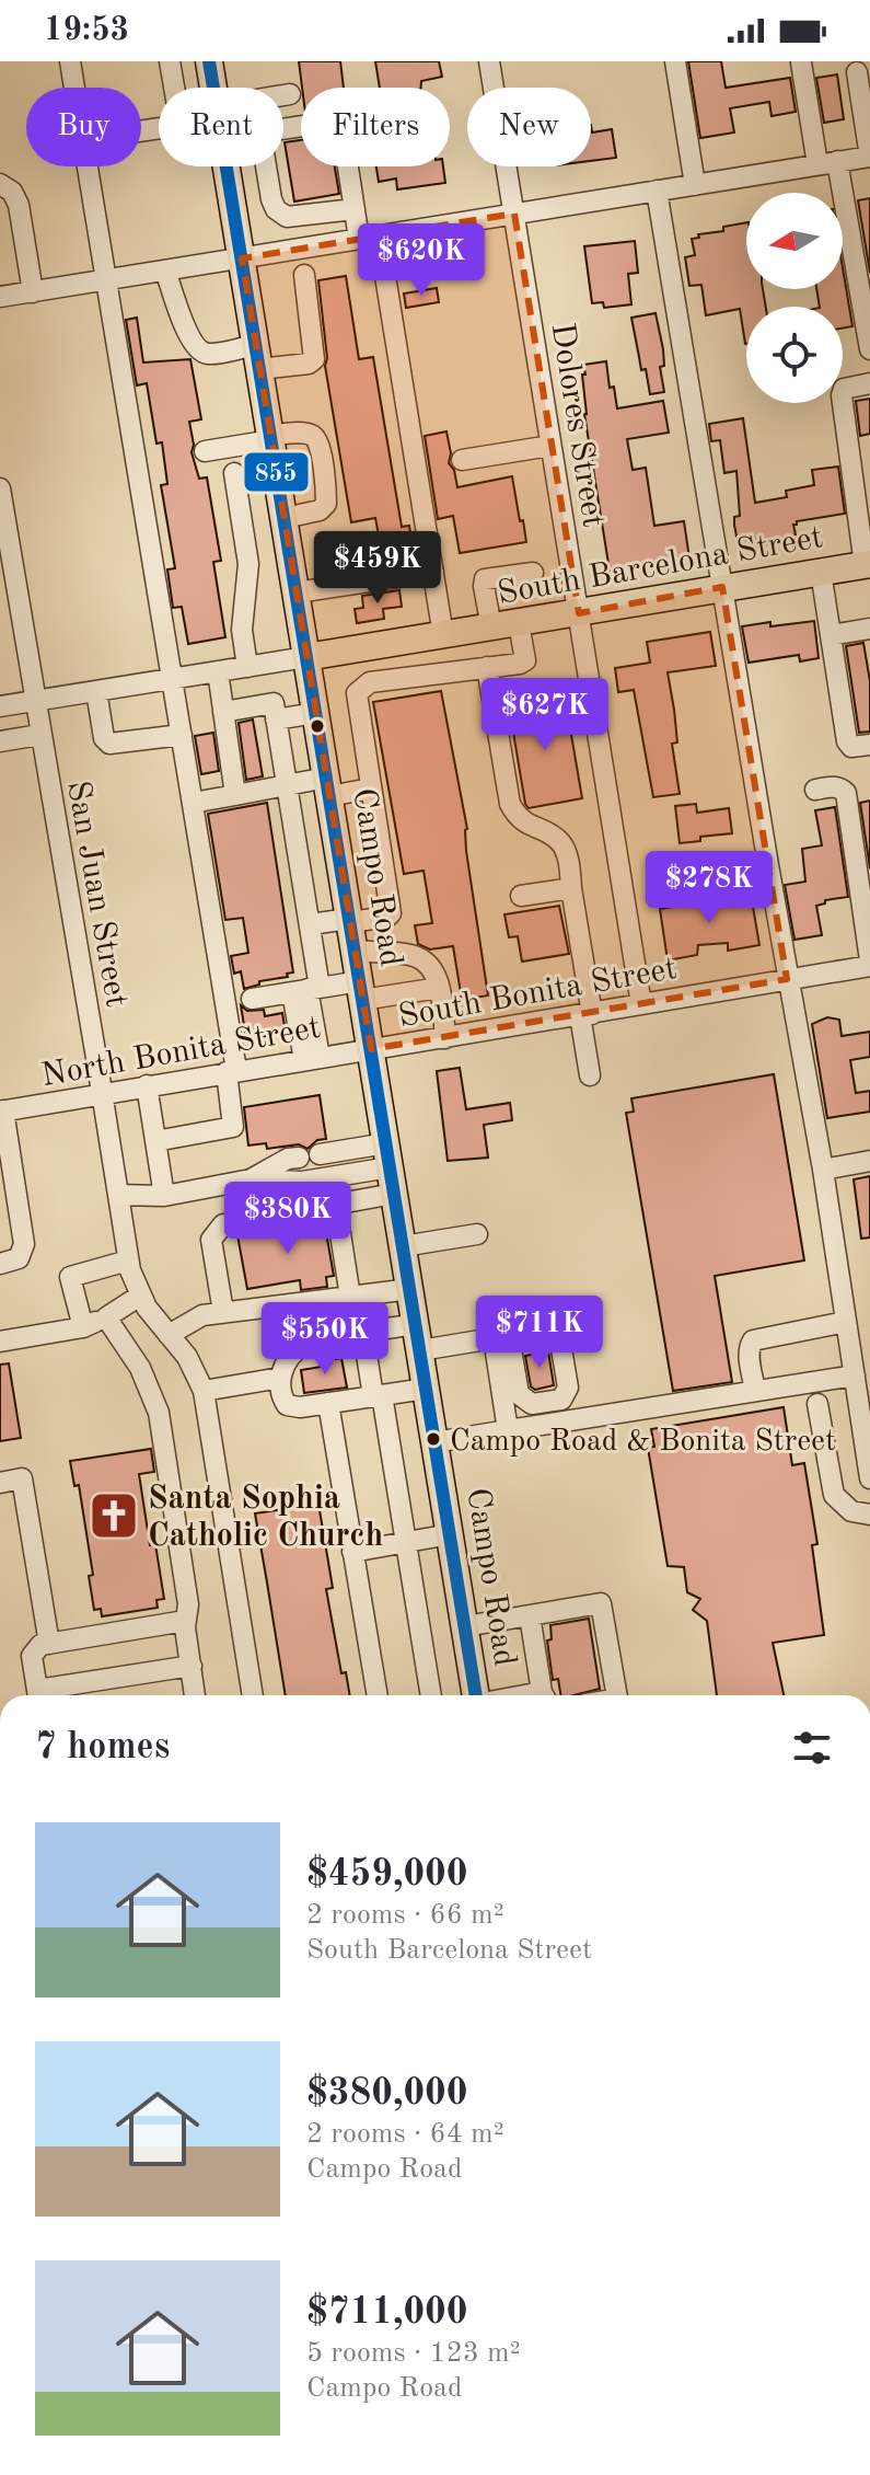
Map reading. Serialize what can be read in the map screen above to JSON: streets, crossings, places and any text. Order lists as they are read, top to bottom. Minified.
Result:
{"streets":{"main road":["South Barcelona Street","Campo Road"],"street":["Dolores Street","San Juan Street","South Bonita Street","North Bonita Street"]},"crossings":[["Dolores Street","South Barcelona Street"],["Dolores Street","South Bonita Street"],["South Barcelona Street","Campo Road"],["Campo Road","South Bonita Street"],["Campo Road","North Bonita Street"],["San Juan Street","North Bonita Street"],["South Bonita Street","North Bonita Street"]],"places":{"other":["Campo Road & Bonita Street"],"church":["Santa Sophia Catholic Church"]},"lines":["transit line 855"],"north":"left","page":{"status":"19:53","chip":["Buy","Rent","Filters","New"],"price":["$620K","$459K","$627K","$278K","$380K","$711K","$550K"],"heading":"7 homes","list":[{"name":"$459,000","note":"2 rooms · 66 m² · South Barcelona Street"},{"name":"$380,000","note":"2 rooms · 64 m² · Campo Road"},{"name":"$711,000","note":"5 rooms · 123 m² · Campo Road"}]}}
